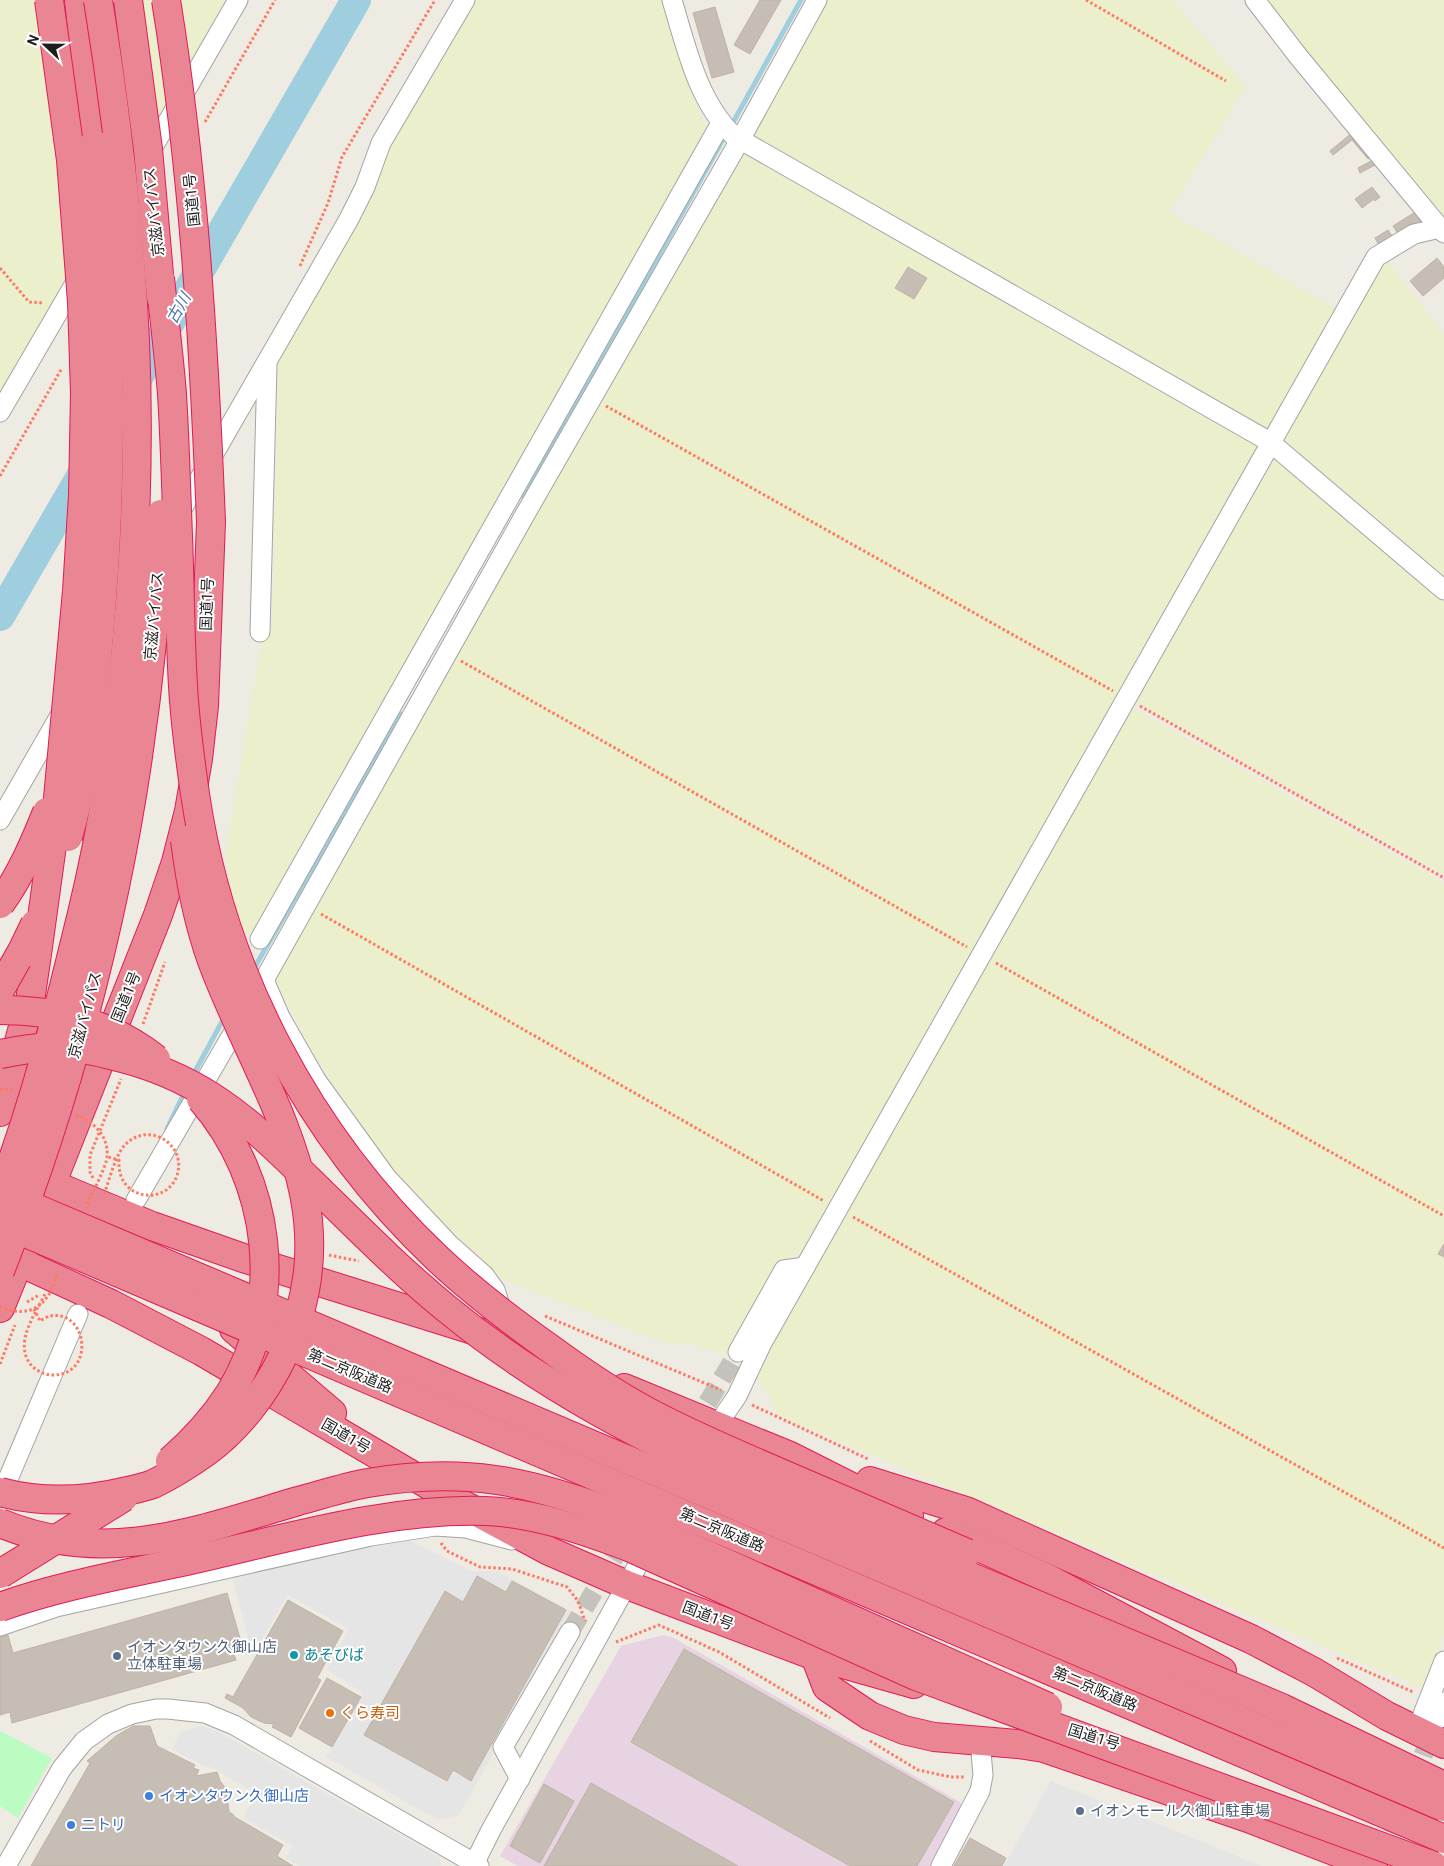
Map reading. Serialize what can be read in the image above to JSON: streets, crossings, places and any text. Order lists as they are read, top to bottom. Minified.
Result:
{"streets":{"highway":["国道1号","京滋バイパス","第二京阪道路"]},"crossings":[["国道1号","京滋バイパス"],["国道1号","第二京阪道路"],["京滋バイパス","第二京阪道路"]],"water":["古川"],"places":["あそびば","イオンタウン久御山店 立体駐車場","くら寿司","イオンタウン久御山店","イオンモール久御山駐車場","ニトリ"],"north":"left"}
